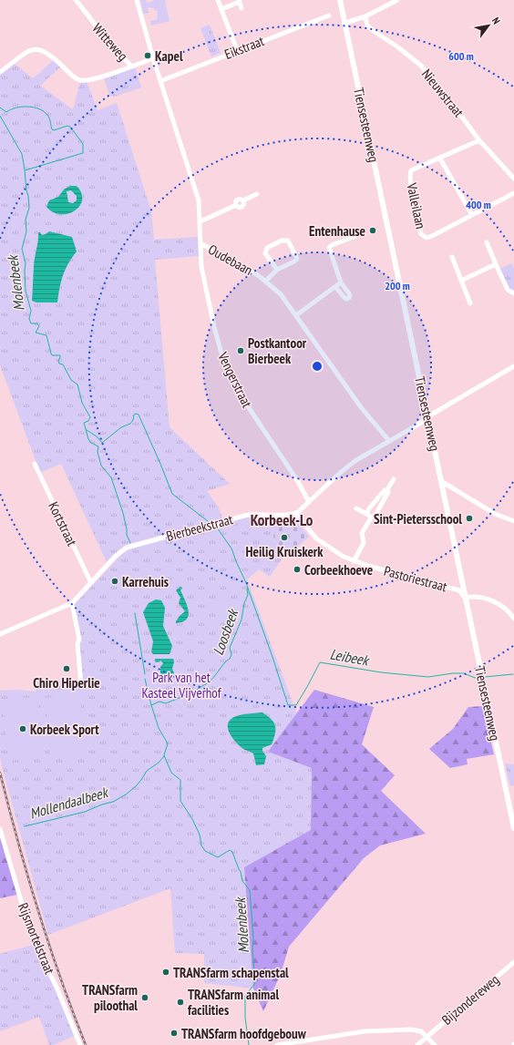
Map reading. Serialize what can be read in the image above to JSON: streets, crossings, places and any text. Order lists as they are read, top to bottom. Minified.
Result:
{"streets":{"main road":["Tiensesteenweg"],"street":["Witteweg","Eikstraat","Nieuwstraat","Valleilaan","Oudebaan","Vengerstraat","Kortstraat","Bierbeekstraat","Pastoriestraat","Rijsmortelstraat","Bijzondereweg"]},"crossings":[["Witteweg","Oudebaan"],["Eikstraat","Oudebaan"],["Nieuwstraat","Valleilaan"],["Tiensesteenweg","Pastoriestraat"],["Oudebaan","Vengerstraat"],["Kortstraat","Bierbeekstraat"],["Bierbeekstraat","Pastoriestraat"]],"districts":["Korbeek-Lo"],"water":["Molenbeek","Loosbeek","Leibeek","Mollendaalbeek"],"parks":["Park van het Kasteel Vijverhof"],"places":["Kapel","Entenhause","Postkantoor Bierbeek","Sint-Pietersschool","Heilig Kruiskerk","Corbeekhoeve","Karrehuis","Chiro Hiperlie","Korbeek Sport","TRANSfarm schapenstal","TRANSfarm piloothal","TRANSfarm animal facilities","TRANSfarm hoofdgebouw"],"north":"top right","rings":["600 m","400 m","200 m"]}
